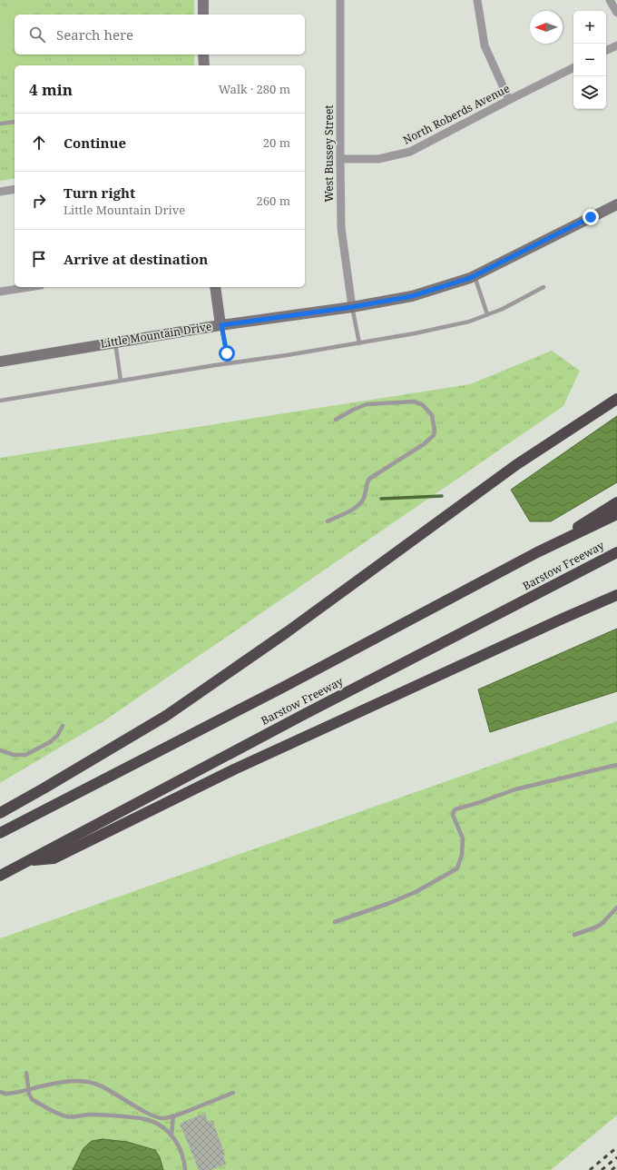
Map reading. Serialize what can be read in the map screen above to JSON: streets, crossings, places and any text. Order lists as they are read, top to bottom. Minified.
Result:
{"streets":{"highway":["Barstow Freeway"],"main road":["Little Mountain Drive"],"street":["North Roberds Avenue","West Bussey Street"]},"crossings":[["North Roberds Avenue","West Bussey Street"],["West Bussey Street","Little Mountain Drive"]],"north":"left","page":{"map_buttons":["+","−"],"search":"Search here","heading":["4 min","Walk · 280 m"],"list":[["Continue","20 m"],["Turn right","Little Mountain Drive","260 m"],"Arrive at destination"]}}
